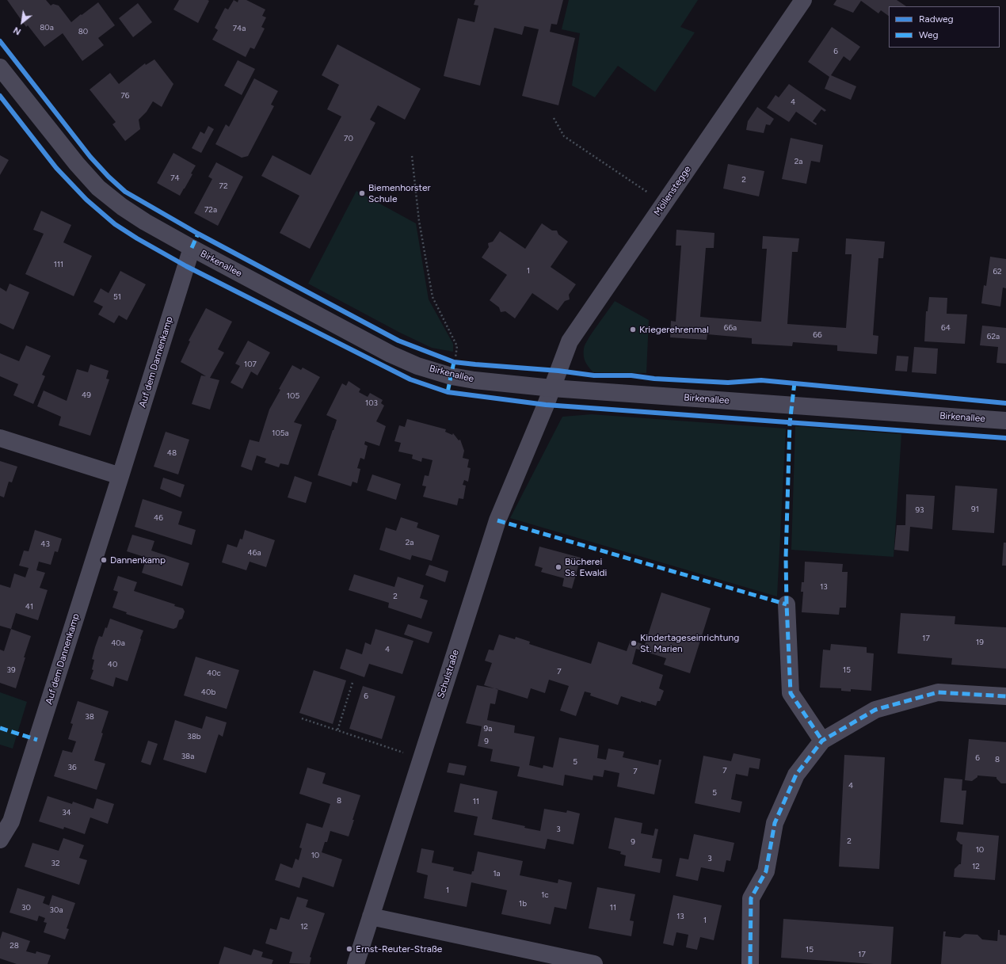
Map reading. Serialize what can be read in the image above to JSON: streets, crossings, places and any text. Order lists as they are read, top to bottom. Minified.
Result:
{"streets":{"street":["Möllenstegge","Birkenallee","Auf dem Dannenkamp","Schulstraße"]},"crossings":[["Möllenstegge","Birkenallee"],["Möllenstegge","Schulstraße"],["Birkenallee","Auf dem Dannenkamp"],["Birkenallee","Schulstraße"]],"places":["Biemenhorster Schule","Kriegerehrenmal","Dannenkamp","Bücherei Ss. Ewaldi","Kindertageseinrichtung St. Marien","Ernst-Reuter-Straße"],"house_numbers":["80a","74a","80","6","76","4","70","2a","74","2","72","72a","111","1","62","51","66a","64","66","62a","107","49","105","103","105a","48","91","93","46","2a","43","46a","13","2","41","17","19","40a","4","40","39","15","7","40c","40b","6","38","9a","38b","9","38a","6","8","5","36","7","7","4","5","8","11","34","3","2","9","10","10","3","32","12","1a","1","1c","1b","30","11","30a","13","1","12","28","15","17"],"legend":["Radweg","Weg"],"north":"bottom left"}
